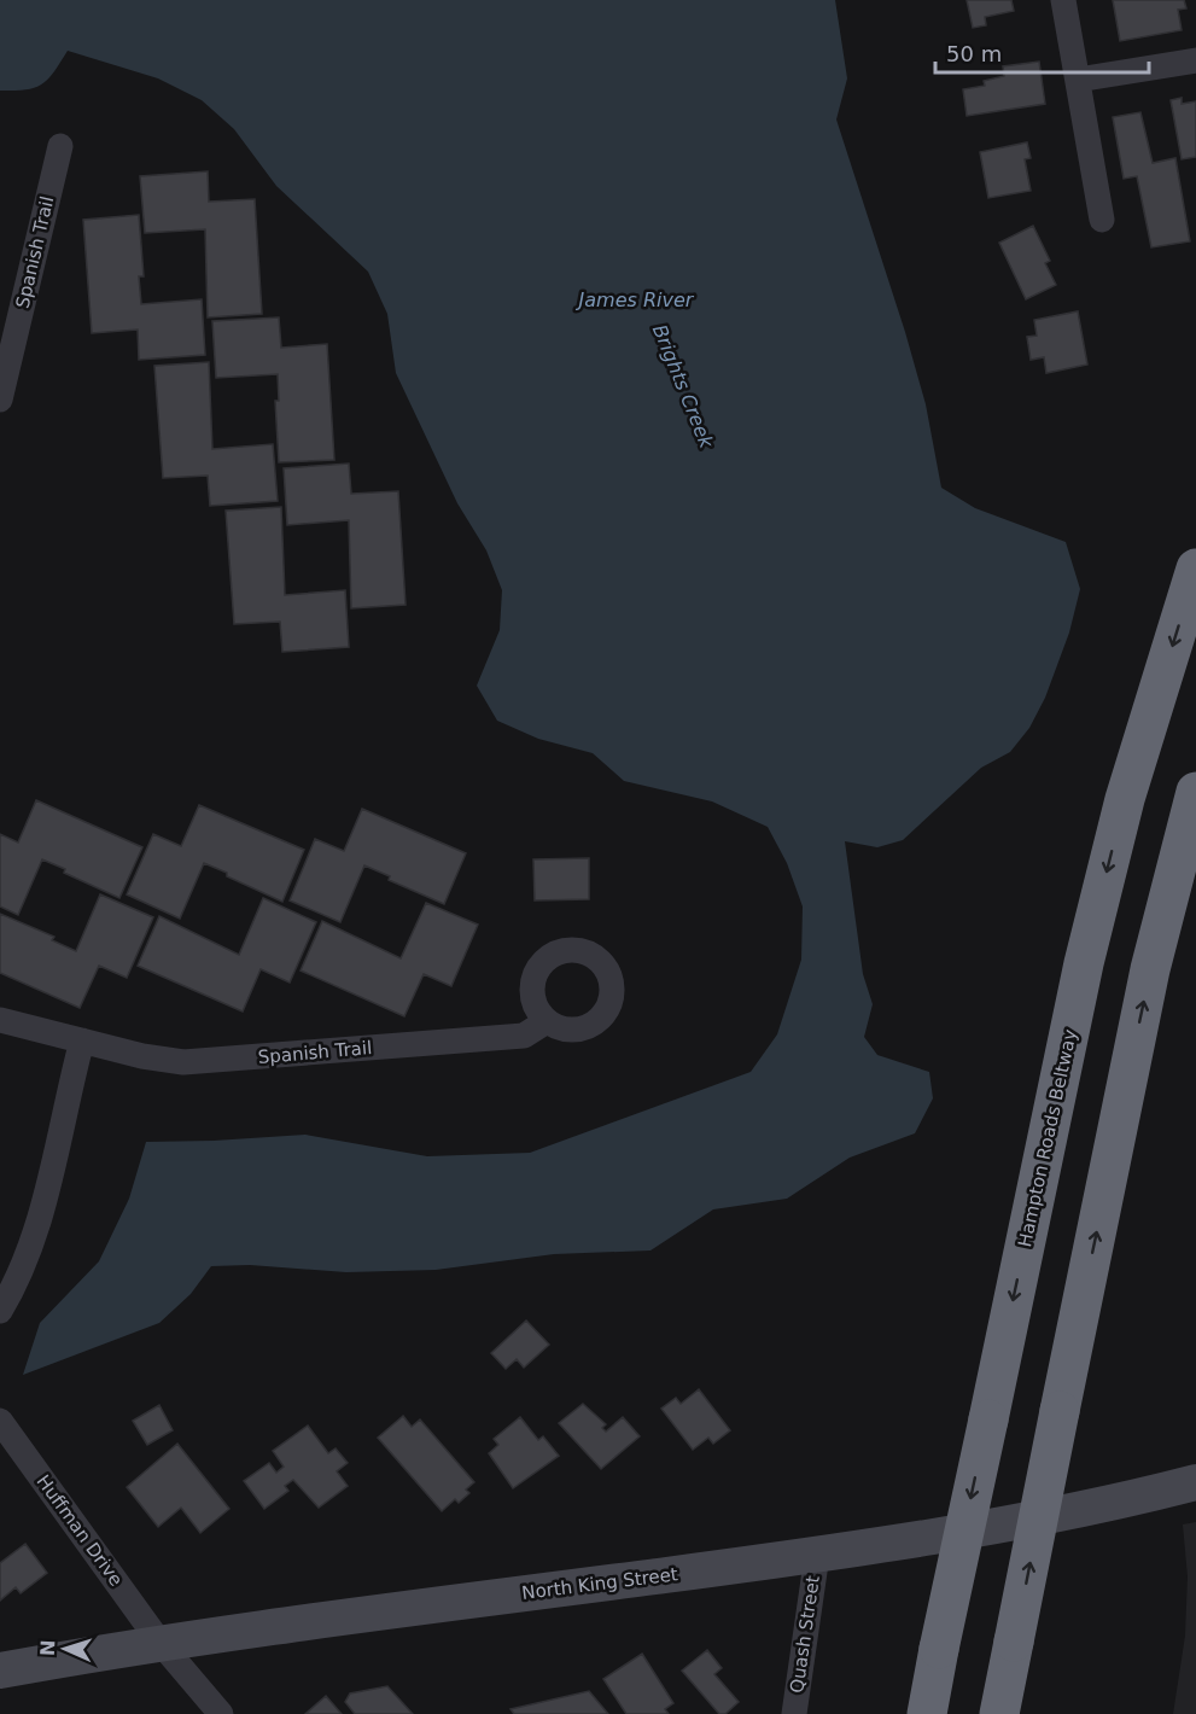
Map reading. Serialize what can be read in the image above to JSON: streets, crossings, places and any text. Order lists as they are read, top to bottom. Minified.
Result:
{"streets":{"highway":["Hampton Roads Beltway"],"main road":["North King Street"],"street":["Spanish Trail","Huffman Drive","Quash Street"]},"crossings":[["Huffman Drive","North King Street"],["North King Street","Quash Street"]],"water":["James River","Brights Creek"],"scale_bar":"50 m","north":"left"}
